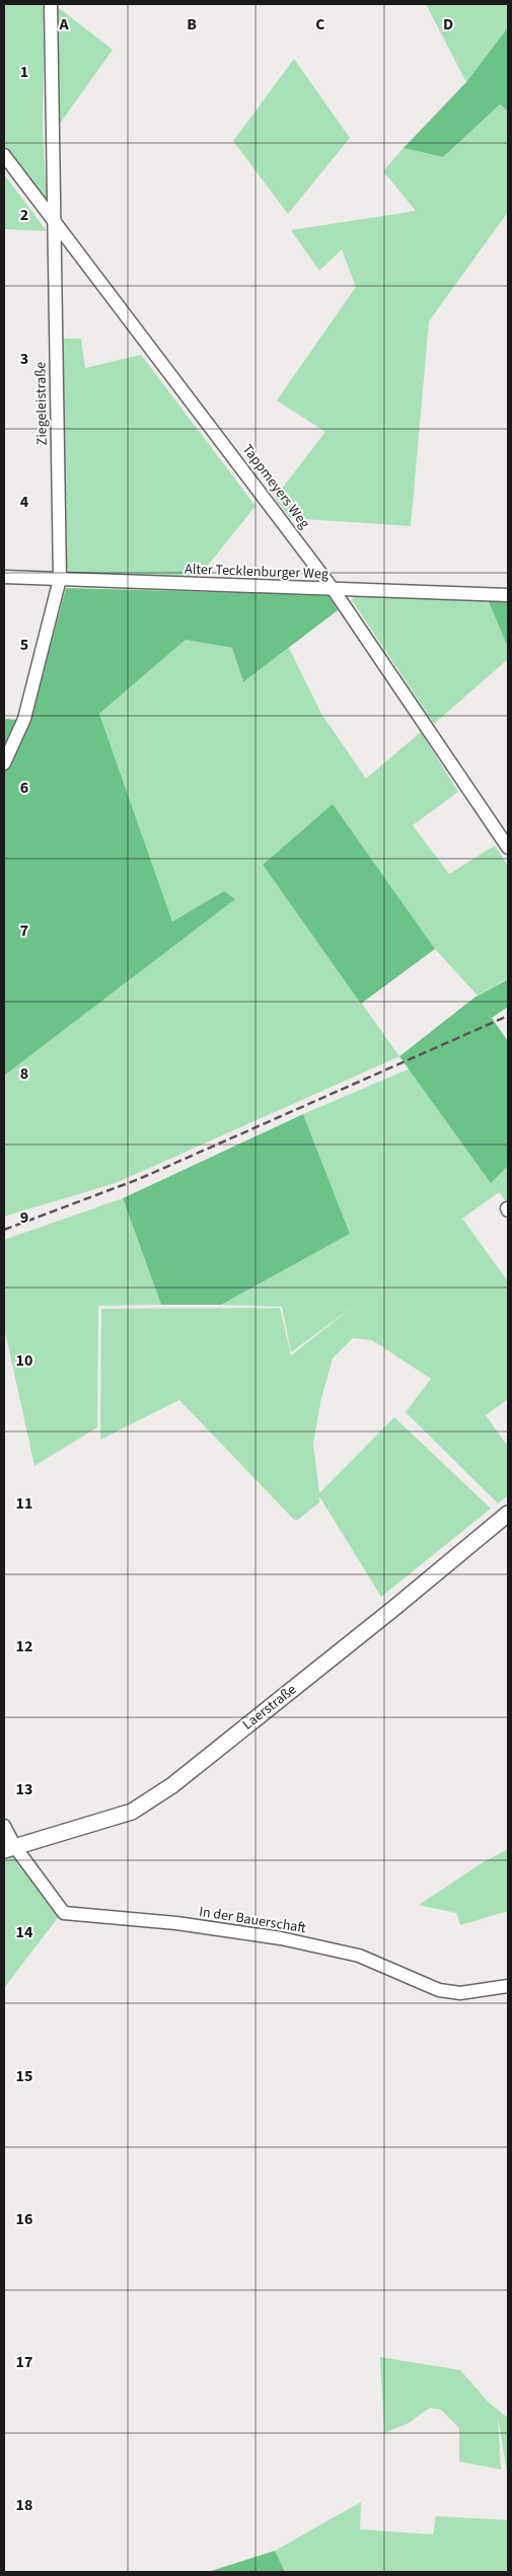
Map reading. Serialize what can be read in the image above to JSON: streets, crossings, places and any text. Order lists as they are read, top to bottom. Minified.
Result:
{"streets":{"main road":["Laerstraße"],"street":["Ziegeleistraße","Tappmeyers Weg","Alter Tecklenburger Weg","In der Bauerschaft"]},"crossings":[["Ziegeleistraße","Tappmeyers Weg"],["Ziegeleistraße","Alter Tecklenburger Weg"],["Tappmeyers Weg","Alter Tecklenburger Weg"],["Laerstraße","In der Bauerschaft"]],"grid":{"columns":["A","B","C","D"],"rows":["1","2","3","4","5","6","7","8","9","10","11","12","13","14","15","16","17","18"]}}
